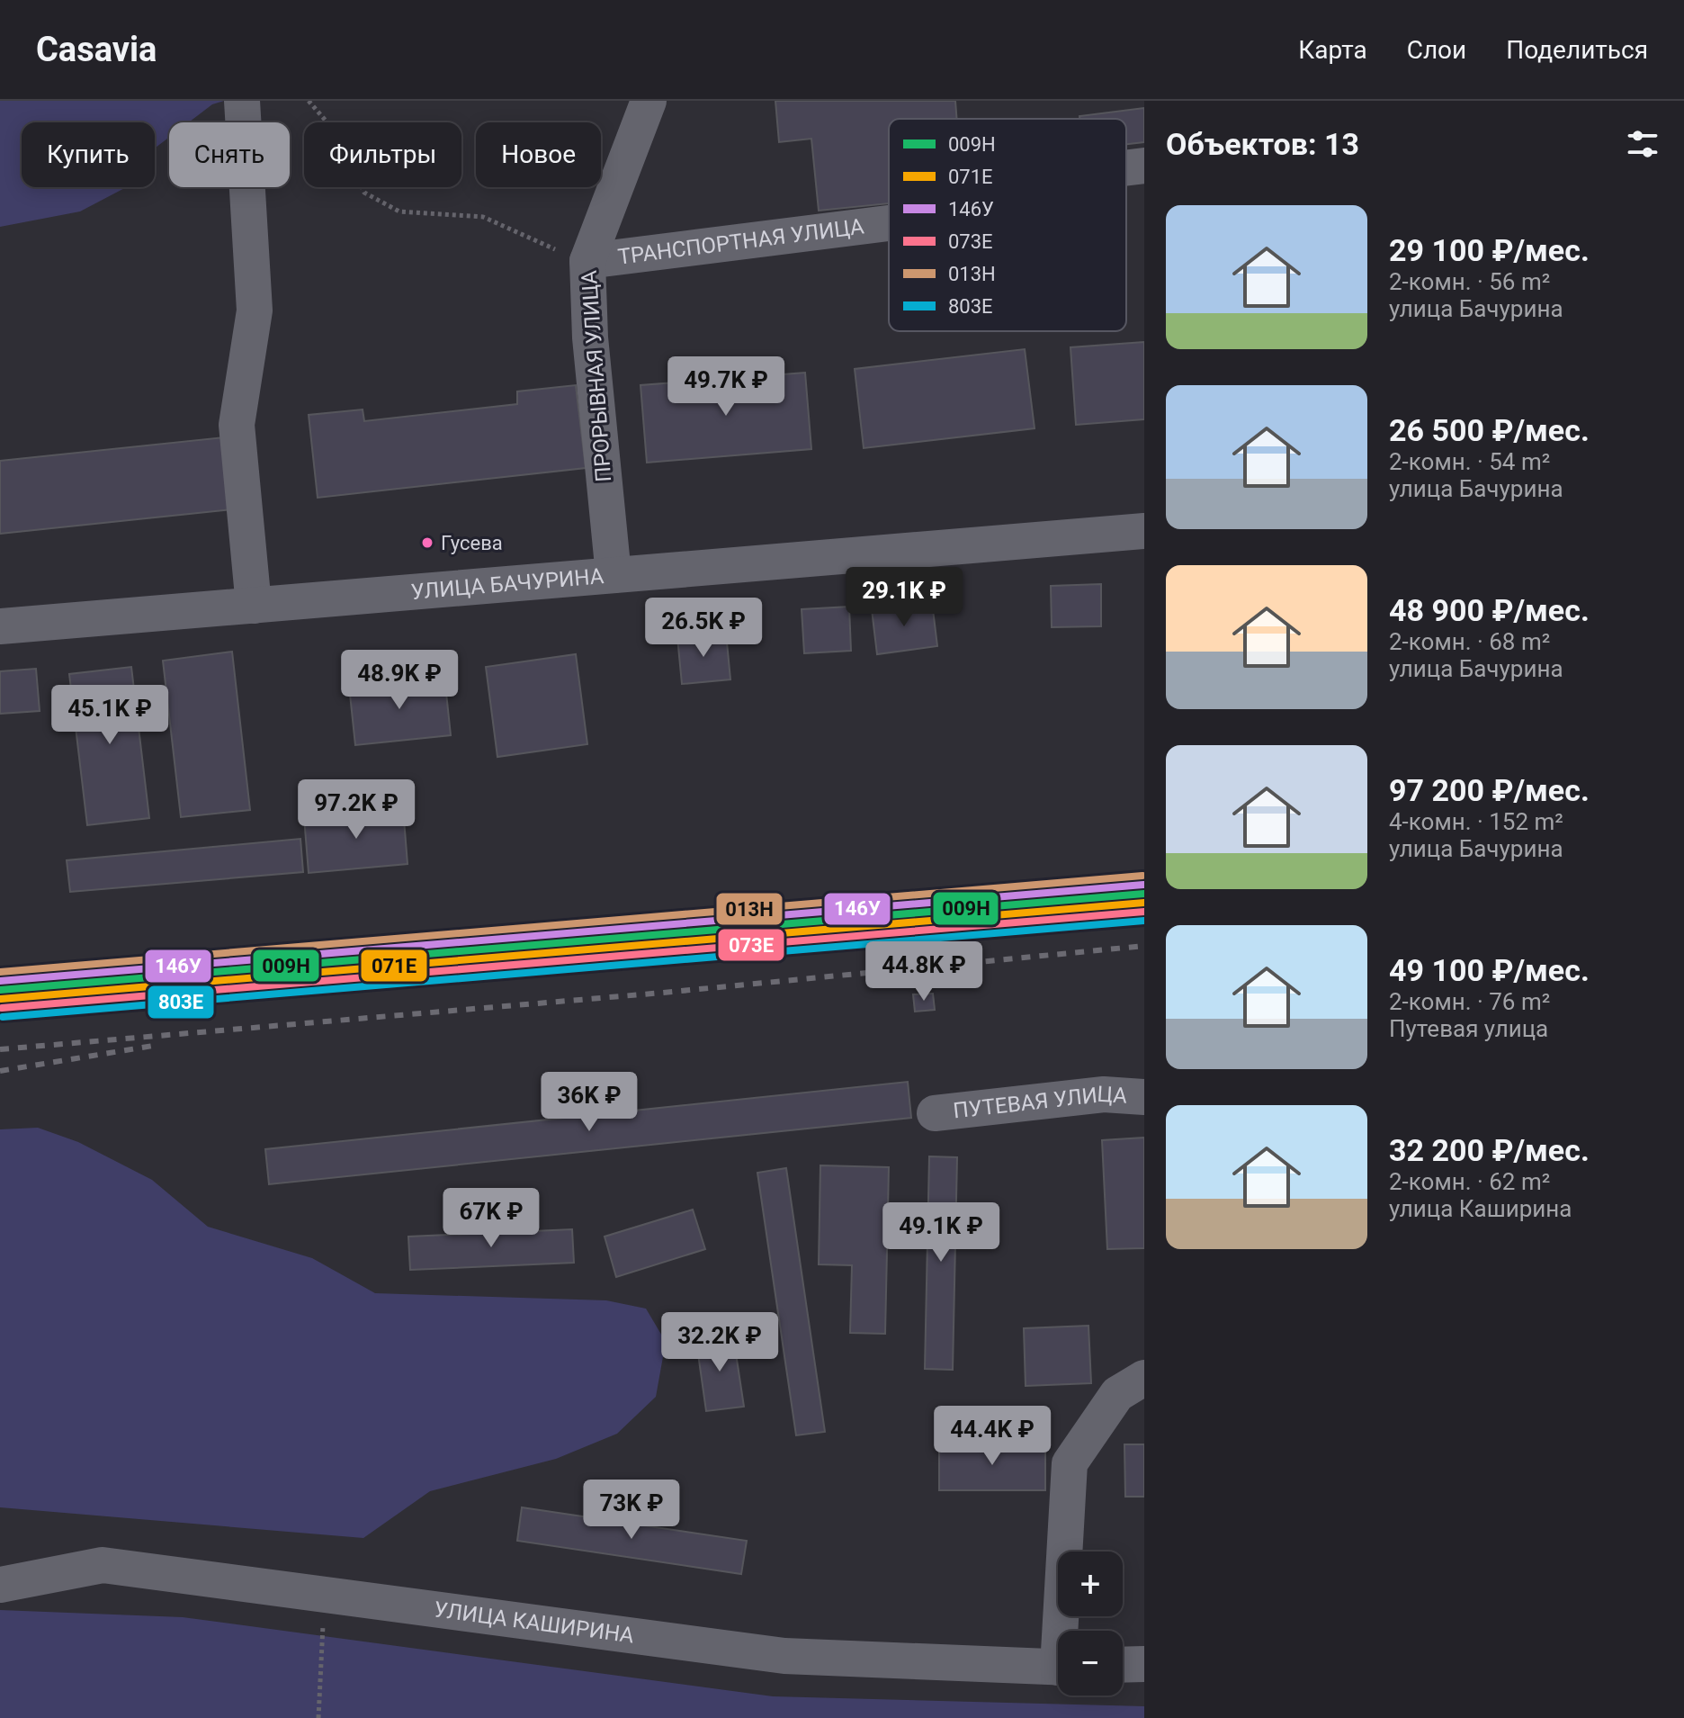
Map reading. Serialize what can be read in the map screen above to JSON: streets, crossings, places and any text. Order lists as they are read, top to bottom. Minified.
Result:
{"streets":{"street":["ТРАНСПОРТНАЯ УЛИЦА","ПРОРЫВНАЯ УЛИЦА","УЛИЦА БАЧУРИНА","ПУТЕВАЯ УЛИЦА","УЛИЦА КАШИРИНА"]},"crossings":[["ТРАНСПОРТНАЯ УЛИЦА","ПРОРЫВНАЯ УЛИЦА"],["ПРОРЫВНАЯ УЛИЦА","УЛИЦА БАЧУРИНА"]],"places":["Гусева"],"lines":["transit line 013Н","transit line 146У","transit line 009Н","transit line 071Е","transit line 073Е","transit line 803Е"],"legend":["009Н","071Е","146У","073Е","013Н","803Е"],"page":{"header":"Casavia","nav":["Карта","Слои","Поделиться"],"heading":"Объектов: 13","chip":["Купить","Снять","Фильтры","Новое"],"list":[{"name":"29 100 ₽/мес.","note":"2-комн. · 56 m² · улица Бачурина"},{"name":"26 500 ₽/мес.","note":"2-комн. · 54 m² · улица Бачурина"},{"name":"48 900 ₽/мес.","note":"2-комн. · 68 m² · улица Бачурина"},{"name":"97 200 ₽/мес.","note":"4-комн. · 152 m² · улица Бачурина"},{"name":"49 100 ₽/мес.","note":"2-комн. · 76 m² · Путевая улица"},{"name":"32 200 ₽/мес.","note":"2-комн. · 62 m² · улица Каширина"}],"price":["49.7K ₽","29.1K ₽","26.5K ₽","48.9K ₽","45.1K ₽","97.2K ₽","44.8K ₽","36K ₽","67K ₽","49.1K ₽","32.2K ₽","44.4K ₽","73K ₽"],"map_buttons":["+","−"]}}
